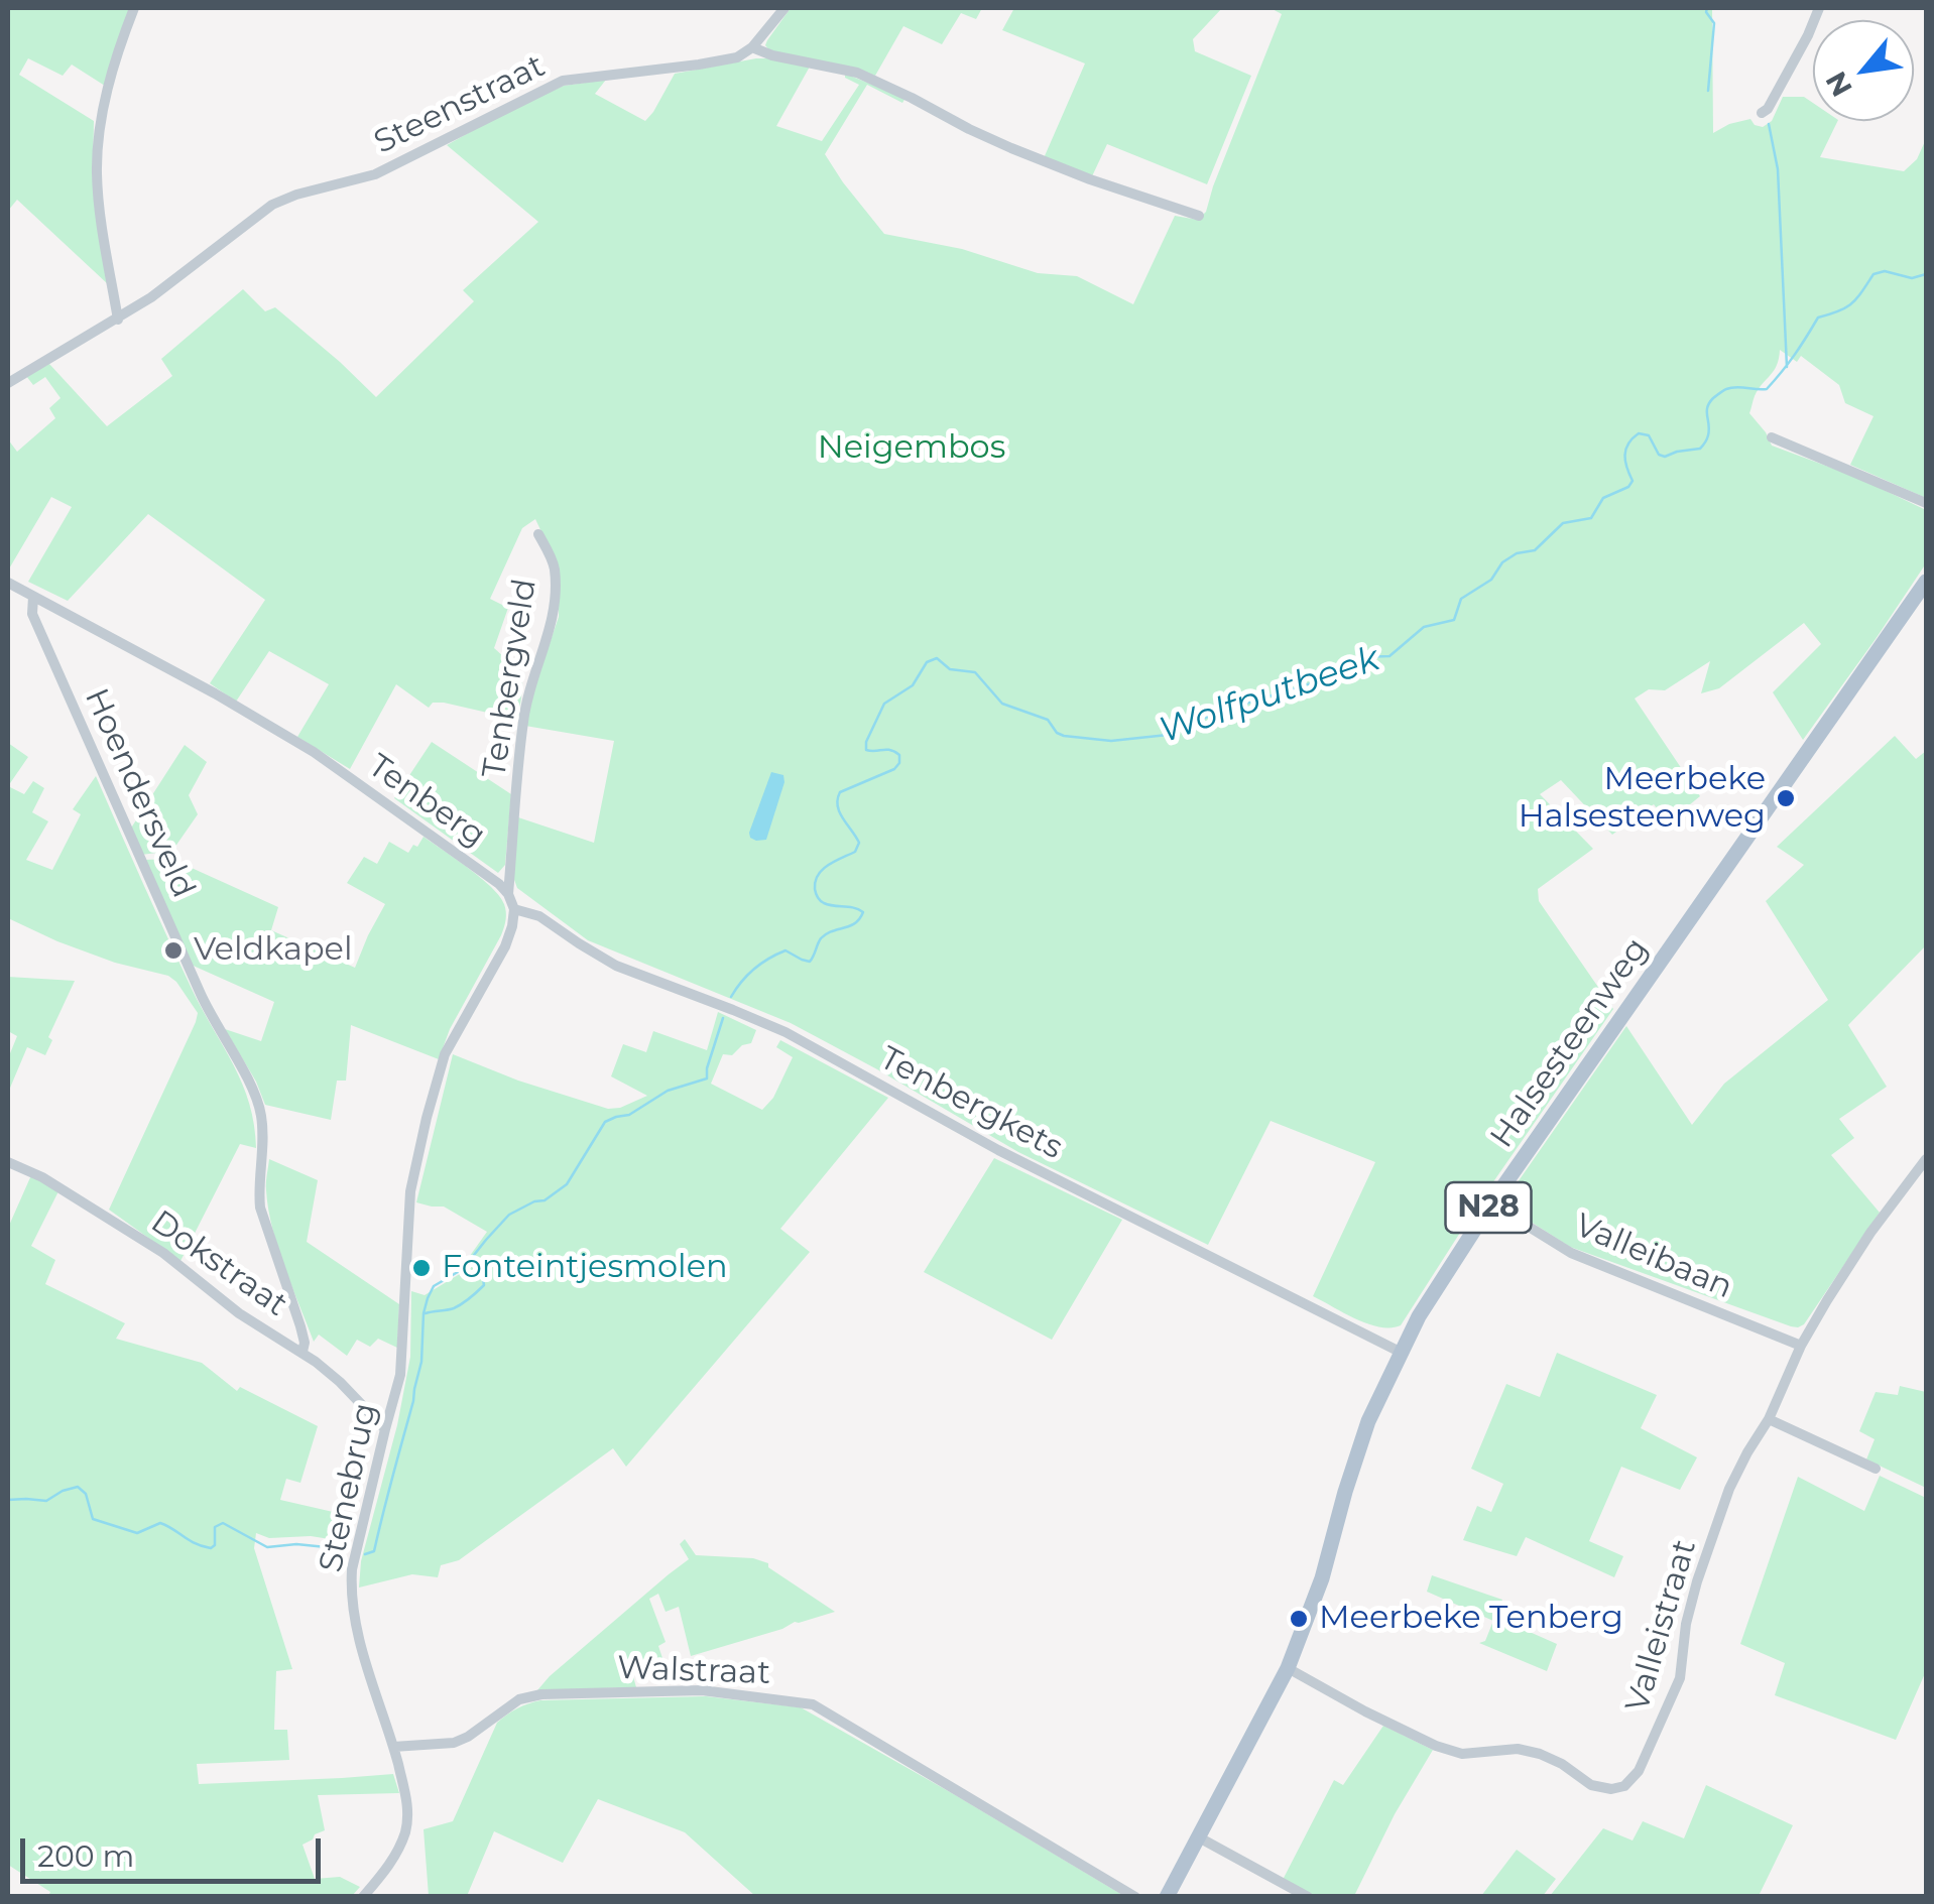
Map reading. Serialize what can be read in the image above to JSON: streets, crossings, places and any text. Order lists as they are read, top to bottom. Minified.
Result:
{"streets":{"main road":["Halsesteenweg","N28"],"street":["Steenstraat","Tenbergveld","Hoendersveld","Tenberg","Tenbergkets","Valleibaan","Dokstraat","Stenebrug","Valleistraat","Walstraat"]},"crossings":[["Tenbergveld","Tenberg"],["Hoendersveld","Tenberg"],["Hoendersveld","Dokstraat"],["Halsesteenweg","Tenbergkets"],["Halsesteenweg","Valleibaan"],["Halsesteenweg","Valleistraat"],["Tenbergkets","Stenebrug"],["Valleibaan","Valleistraat"],["Dokstraat","Stenebrug"],["Stenebrug","Walstraat"]],"water":["Wolfputbeek"],"parks":["Neigembos"],"places":["Meerbeke Halsesteenweg","Veldkapel","Fonteintjesmolen","Meerbeke Tenberg"],"scale_bar":"200 m","north":"bottom left"}
